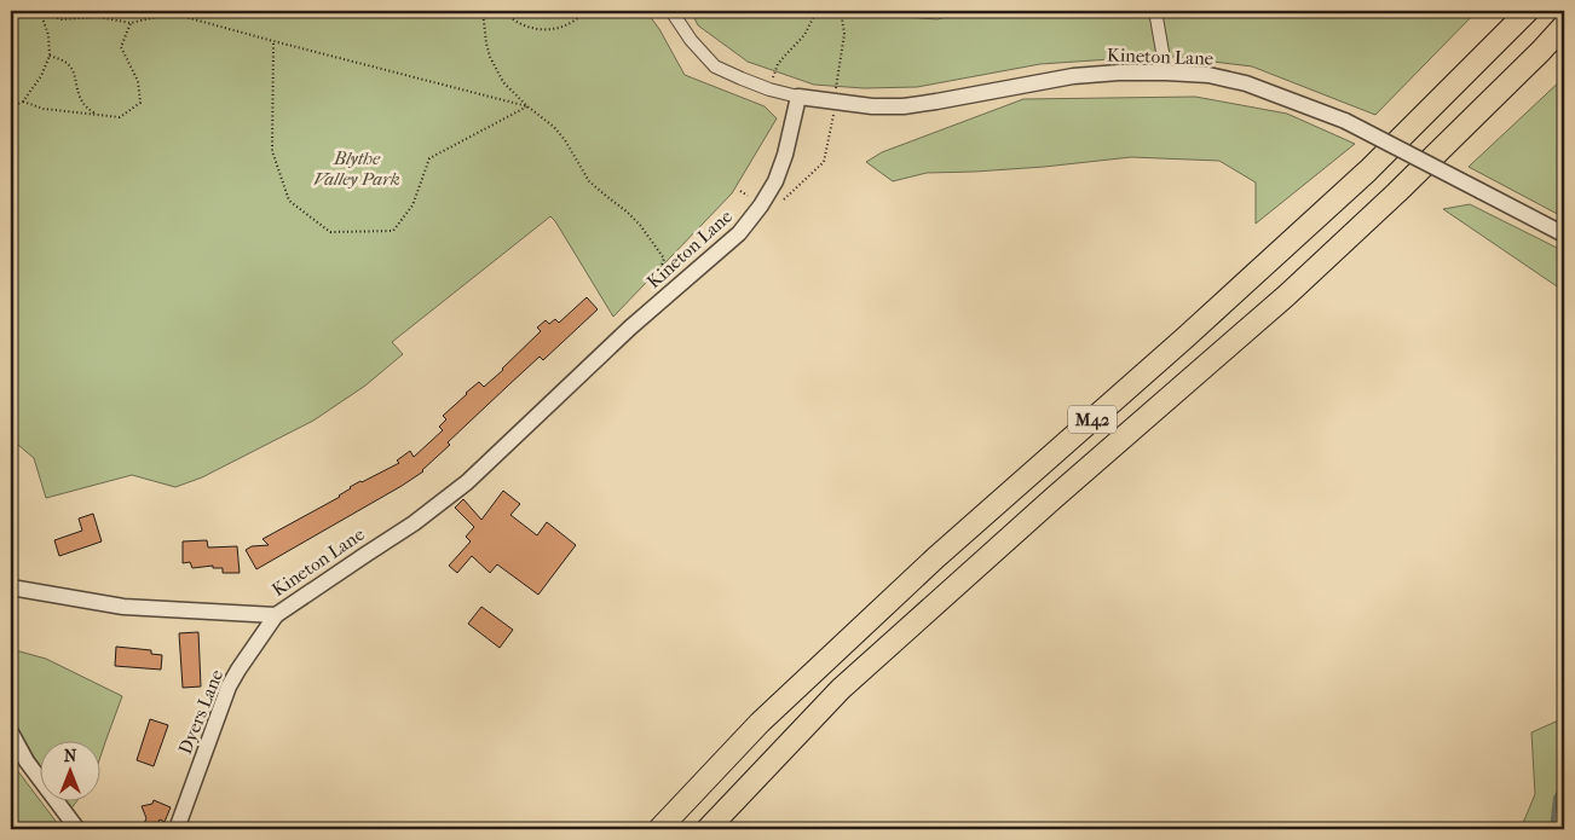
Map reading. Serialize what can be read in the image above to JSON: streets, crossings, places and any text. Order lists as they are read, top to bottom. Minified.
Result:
{"streets":{"highway":["M42"],"street":["Kineton Lane","Dyers Lane"]},"crossings":[["Kineton Lane","Dyers Lane"]],"parks":["Blythe Valley Park"],"north":"top"}
